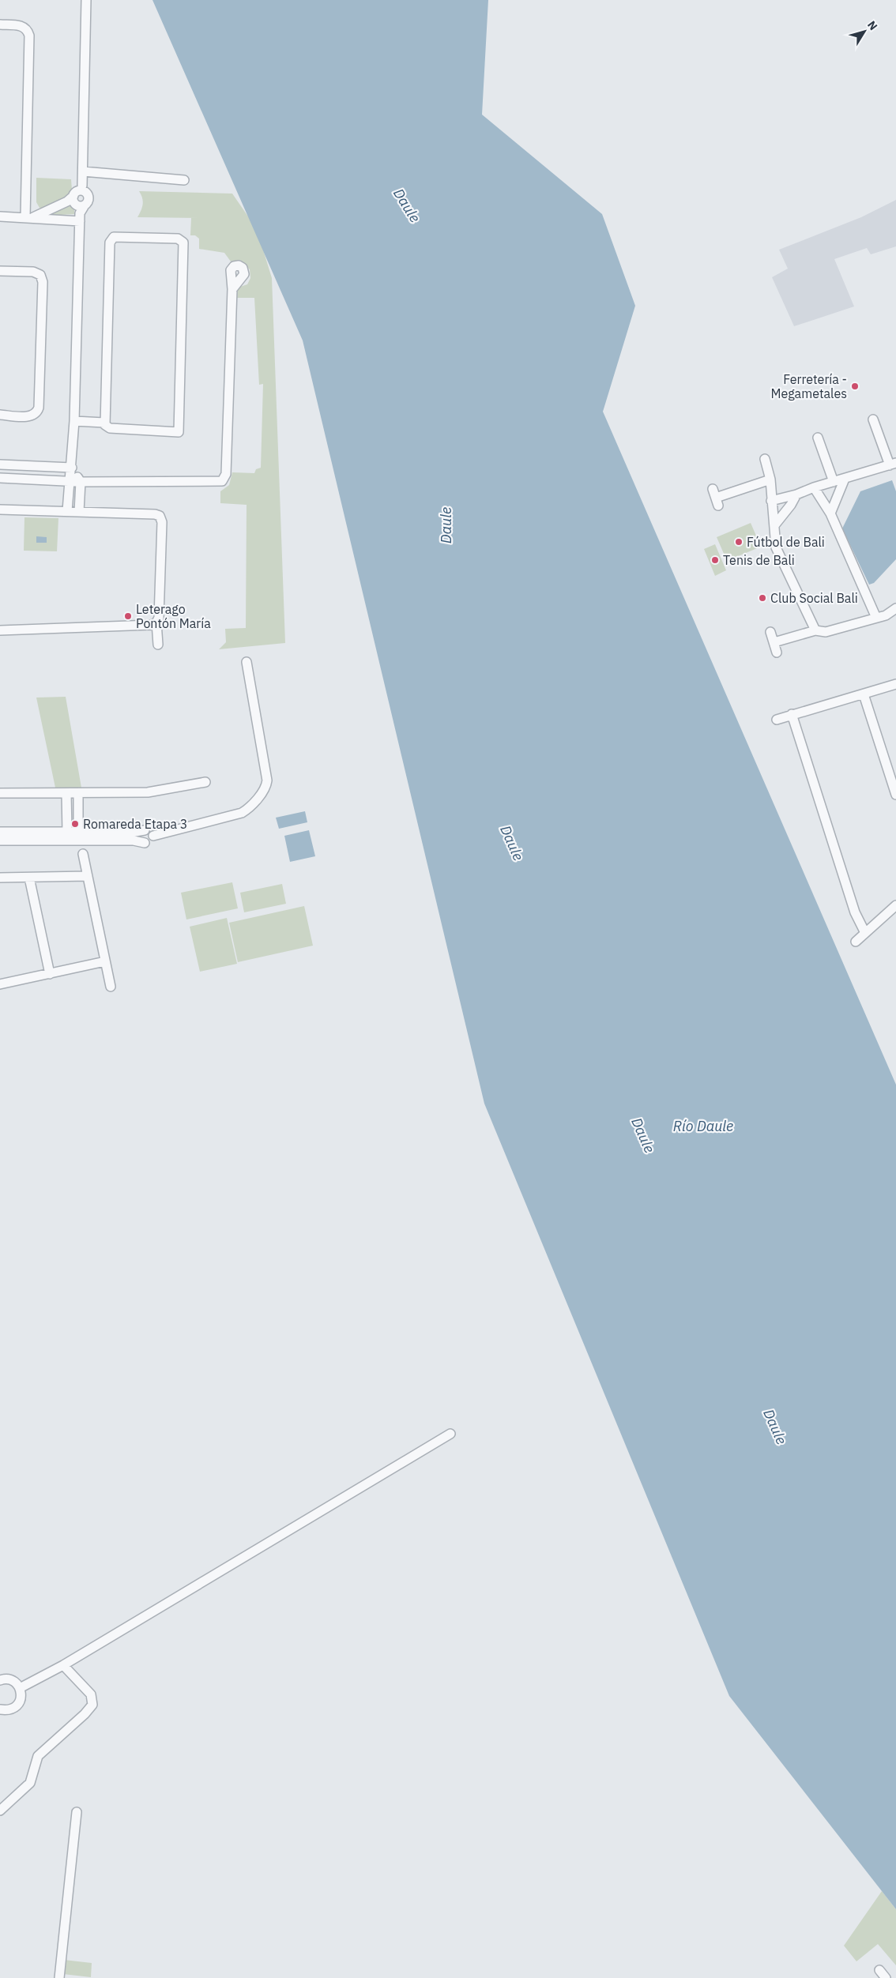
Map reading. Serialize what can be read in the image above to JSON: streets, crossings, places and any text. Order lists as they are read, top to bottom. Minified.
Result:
{"water":["Daule","Río Daule"],"places":["Ferretería - Megametales","Fútbol de Bali","Tenis de Bali","Club Social Bali","Leterago Pontón María","Romareda Etapa 3"],"north":"top right"}
